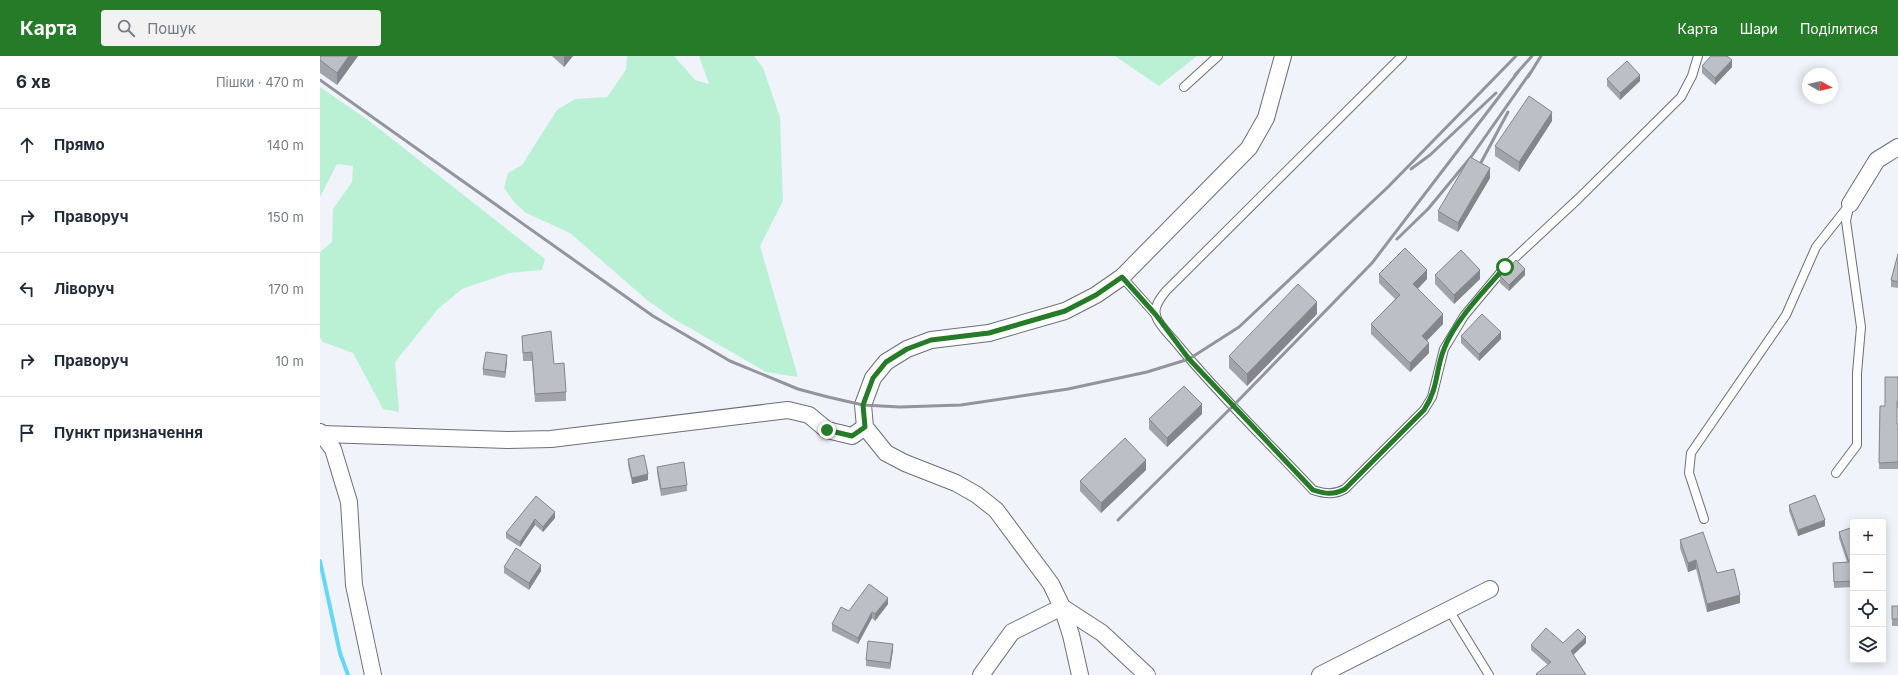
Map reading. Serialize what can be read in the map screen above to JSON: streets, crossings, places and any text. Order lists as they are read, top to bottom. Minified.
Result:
{"north":"right","page":{"header":"Карта","search":"Пошук","nav":["Карта","Шари","Поділитися"],"heading":["6 хв","Пішки · 470 m"],"list":[["Прямо","140 m"],["Праворуч","150 m"],["Ліворуч","170 m"],["Праворуч","10 m"],"Пункт призначення"],"map_buttons":["+","−"]}}
